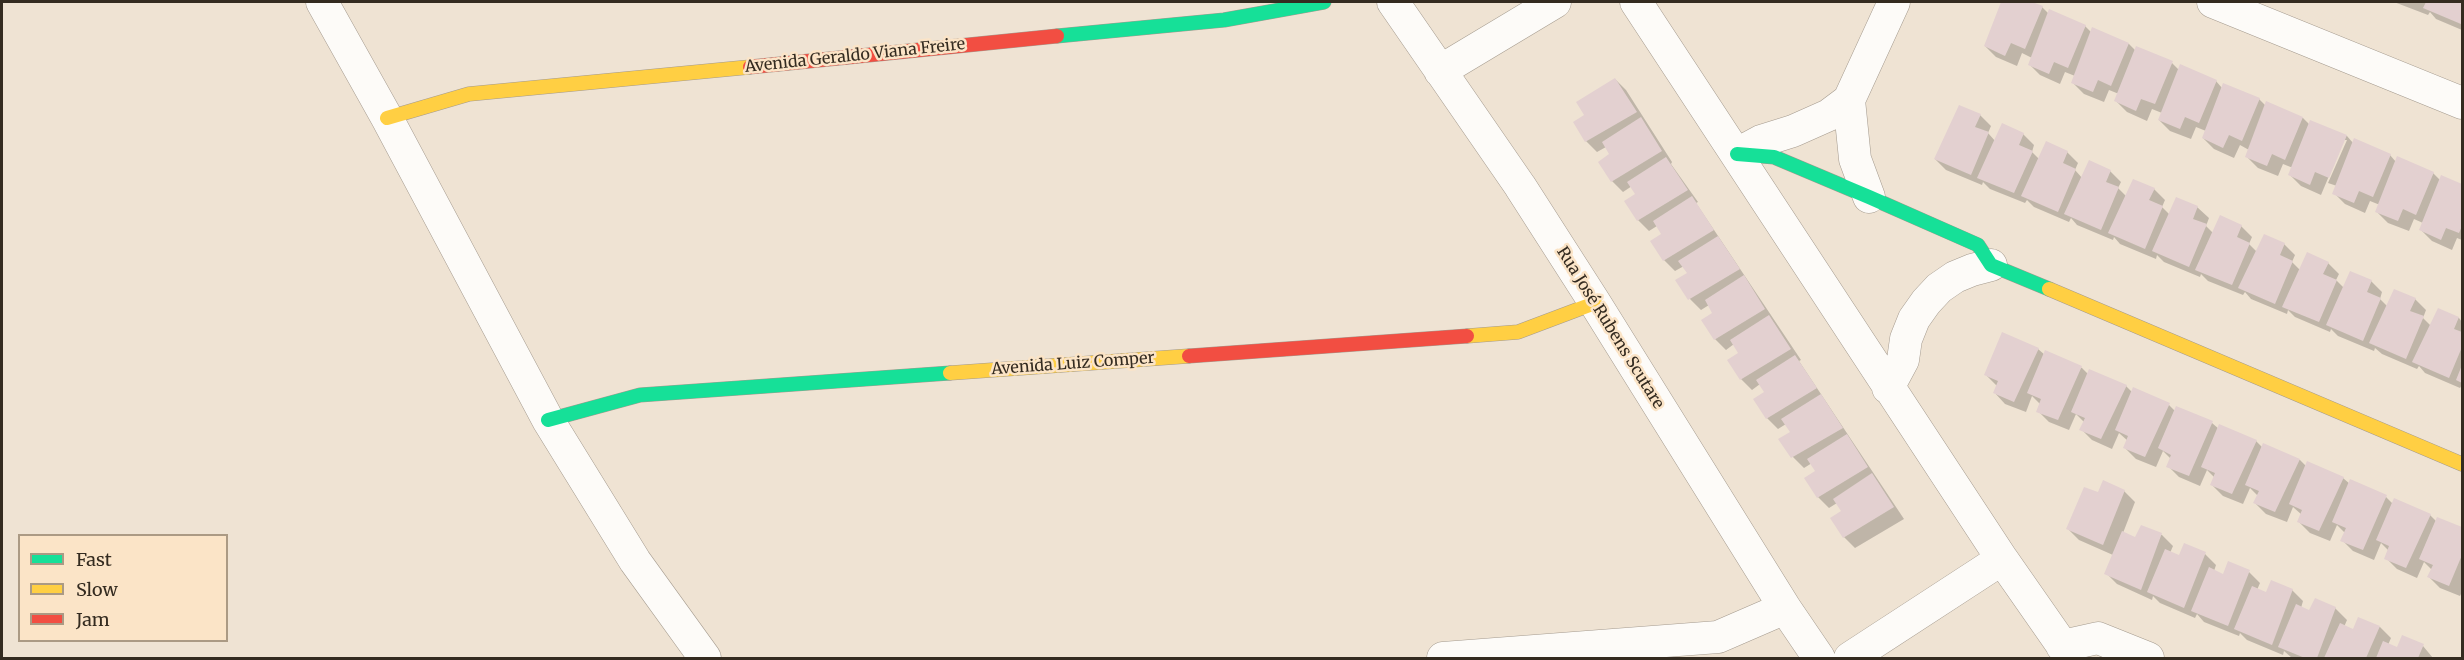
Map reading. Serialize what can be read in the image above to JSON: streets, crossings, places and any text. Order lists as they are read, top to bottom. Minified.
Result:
{"streets":{"street":["Avenida Geraldo Viana Freire","Rua José Rubens Scutare","Avenida Luiz Comper"]},"crossings":[["Rua José Rubens Scutare","Avenida Luiz Comper"]],"legend":["Fast","Slow","Jam"]}
